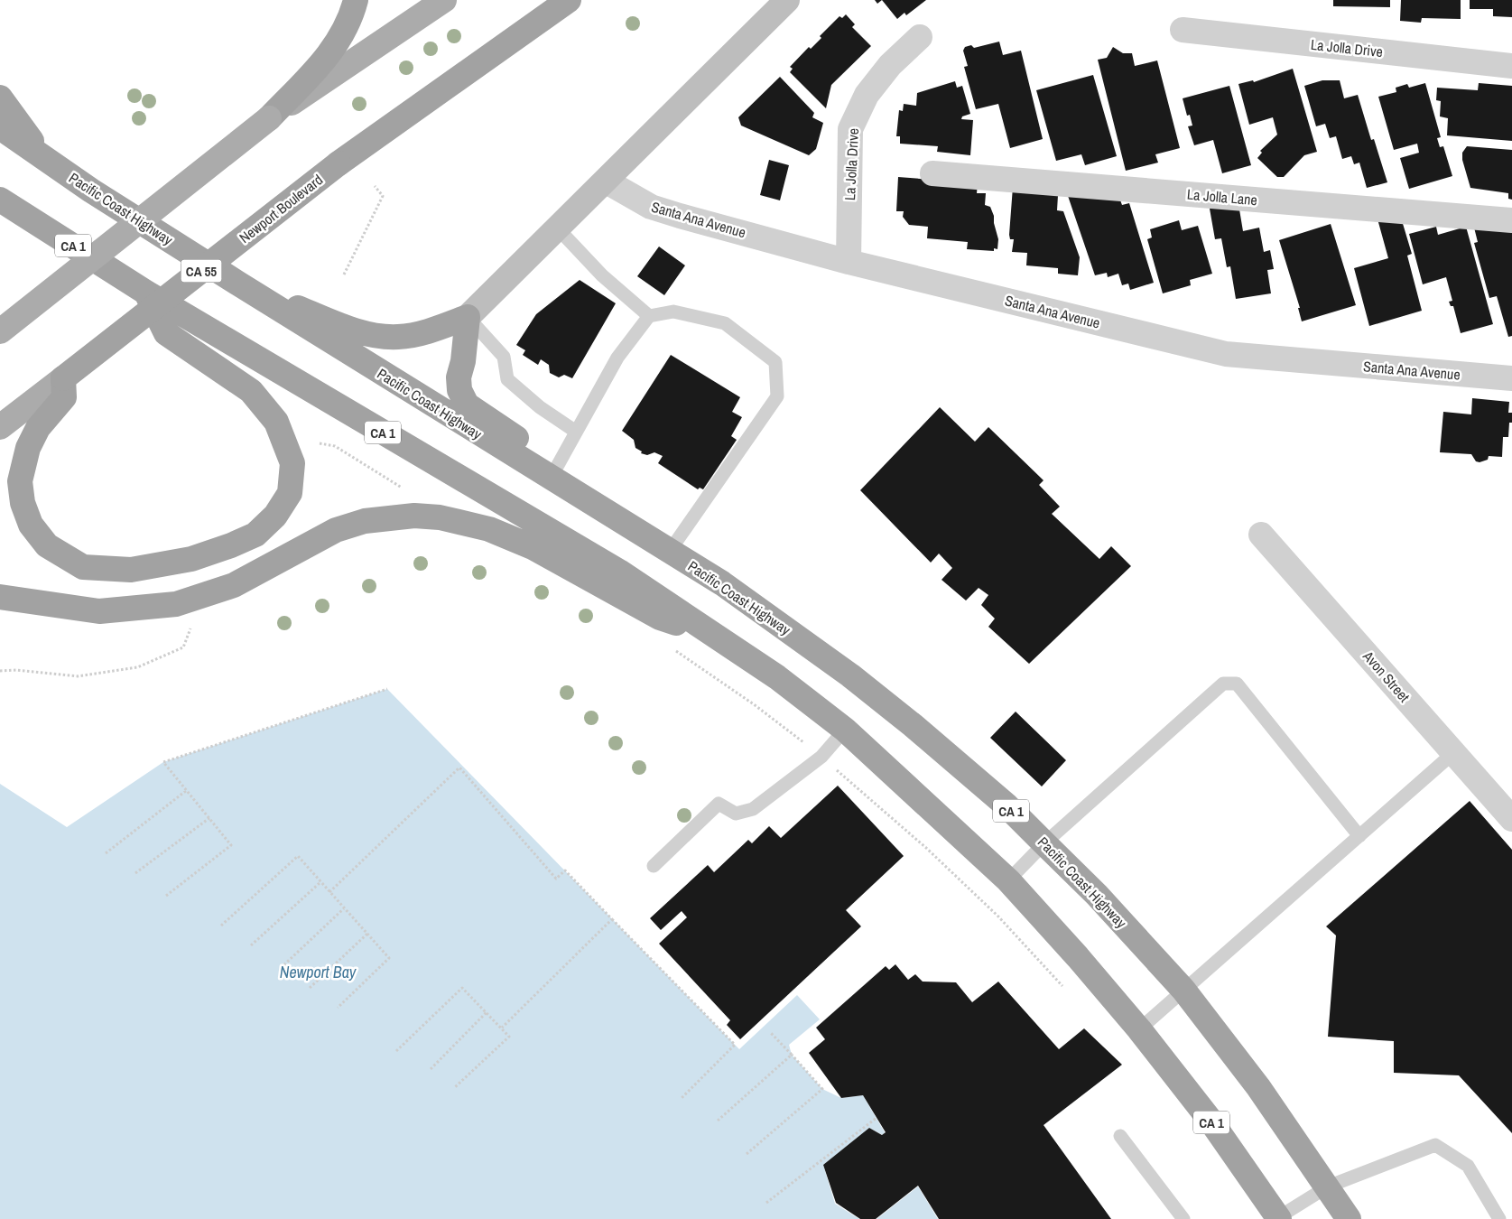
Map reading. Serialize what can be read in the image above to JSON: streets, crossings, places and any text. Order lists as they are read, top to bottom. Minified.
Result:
{"streets":{"highway":["Pacific Coast Highway","Newport Boulevard","CA 1","CA 55"],"street":["La Jolla Drive","La Jolla Lane","Santa Ana Avenue","Avon Street"]},"crossings":[["La Jolla Drive","Santa Ana Avenue"]],"water":["Newport Bay"]}
